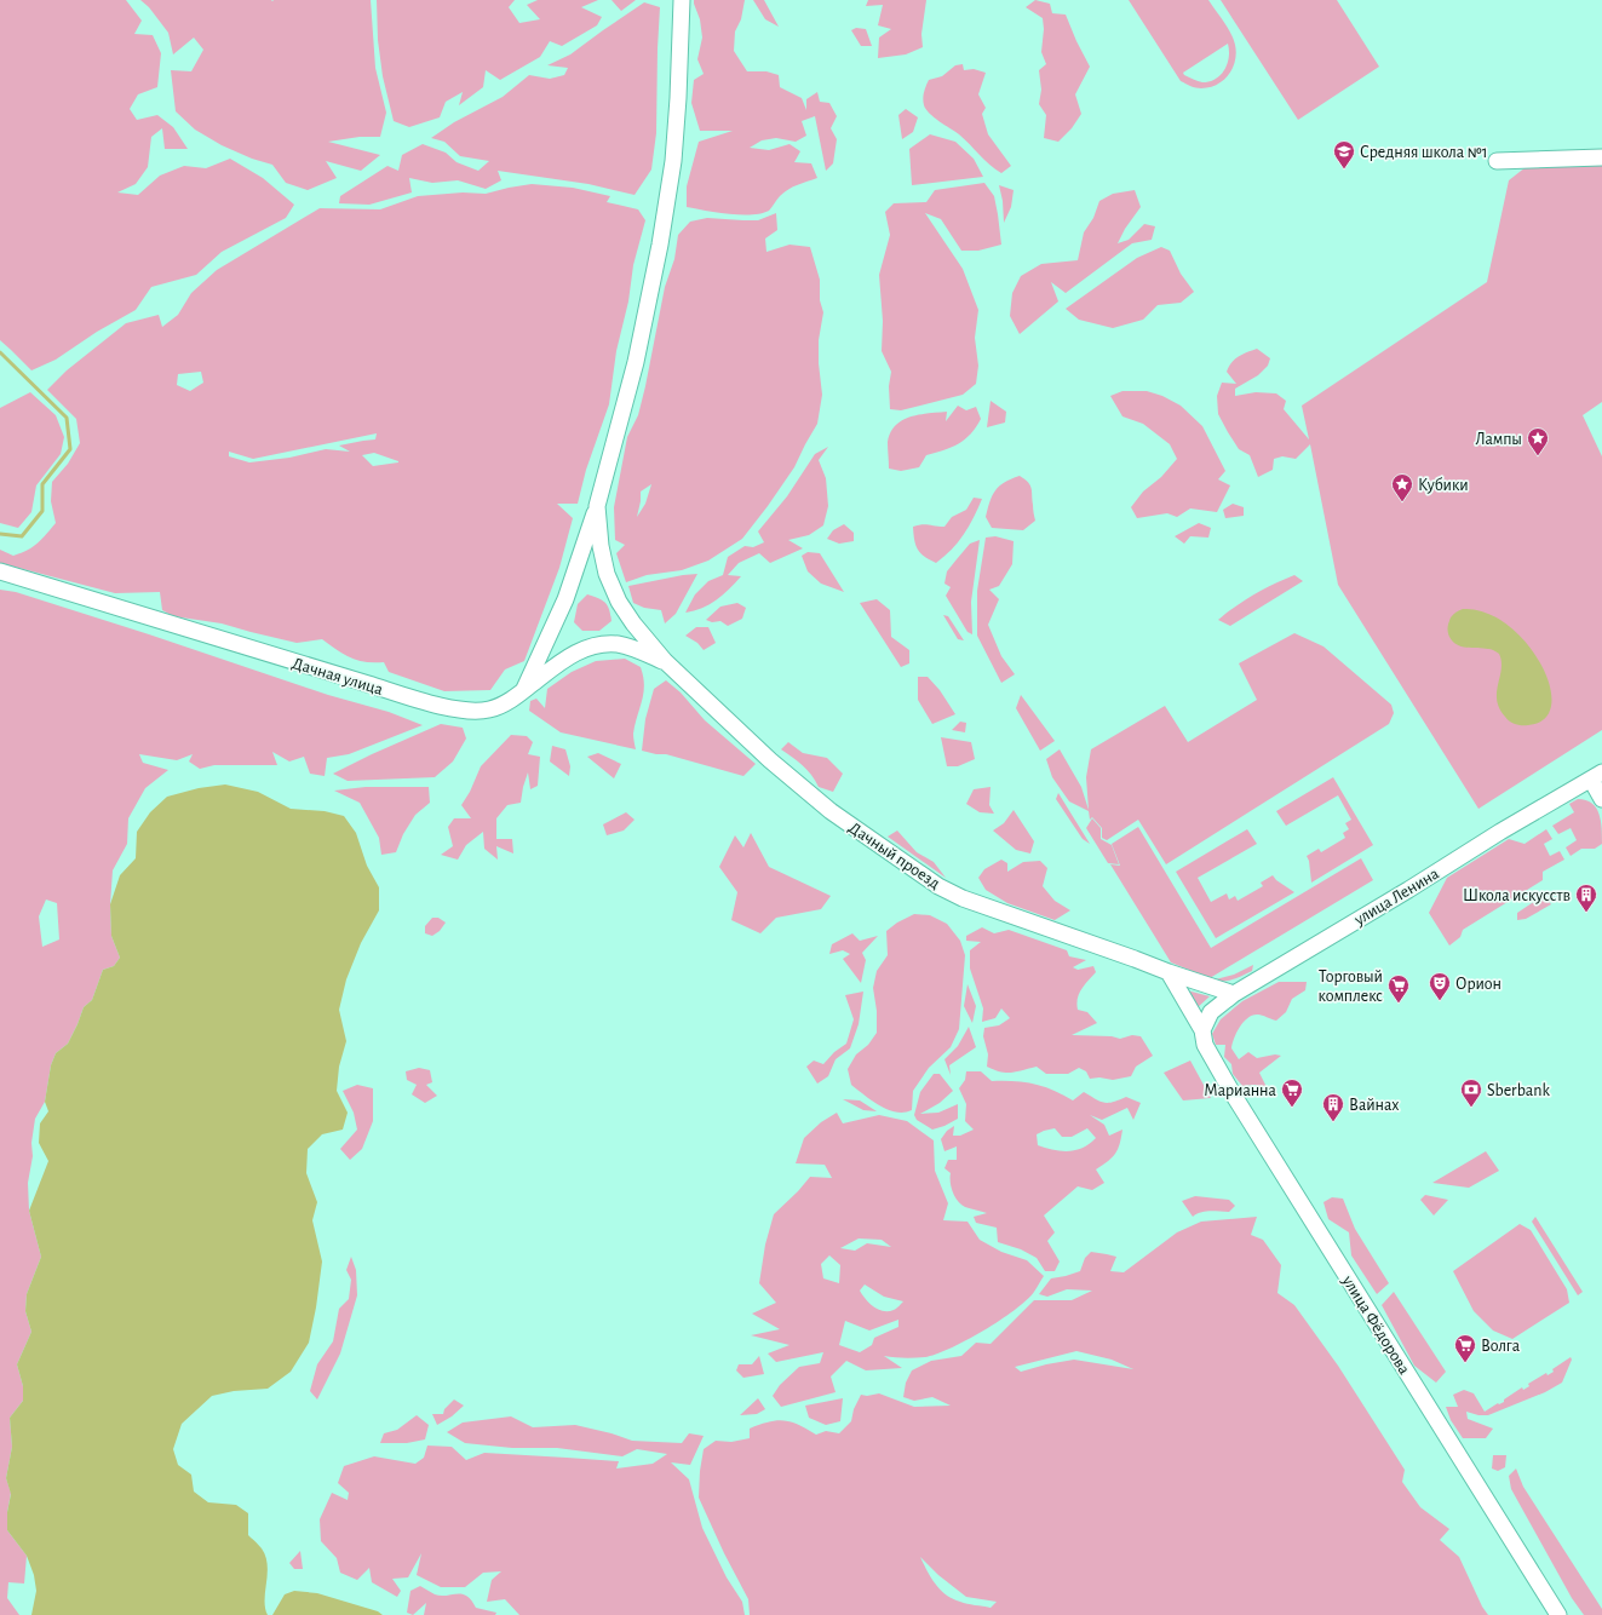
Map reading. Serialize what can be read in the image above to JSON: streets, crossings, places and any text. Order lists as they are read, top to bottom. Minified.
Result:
{"streets":{"street":["Дачная улица","Дачный проезд","улица Ленина","улица Фёдорова"]},"crossings":[["Дачная улица","Дачный проезд"],["Дачный проезд","улица Ленина"],["Дачный проезд","улица Фёдорова"],["улица Ленина","улица Фёдорова"]],"places":{"school or university":["Средняя школа №1"],"place":["Лампы","Кубики"],"building":["Школа искусств","Вайнах"],"theatre":["Орион"],"supermarket":["Торговый комплекс","Марианна","Волга"],"bank":["Sberbank"]}}
